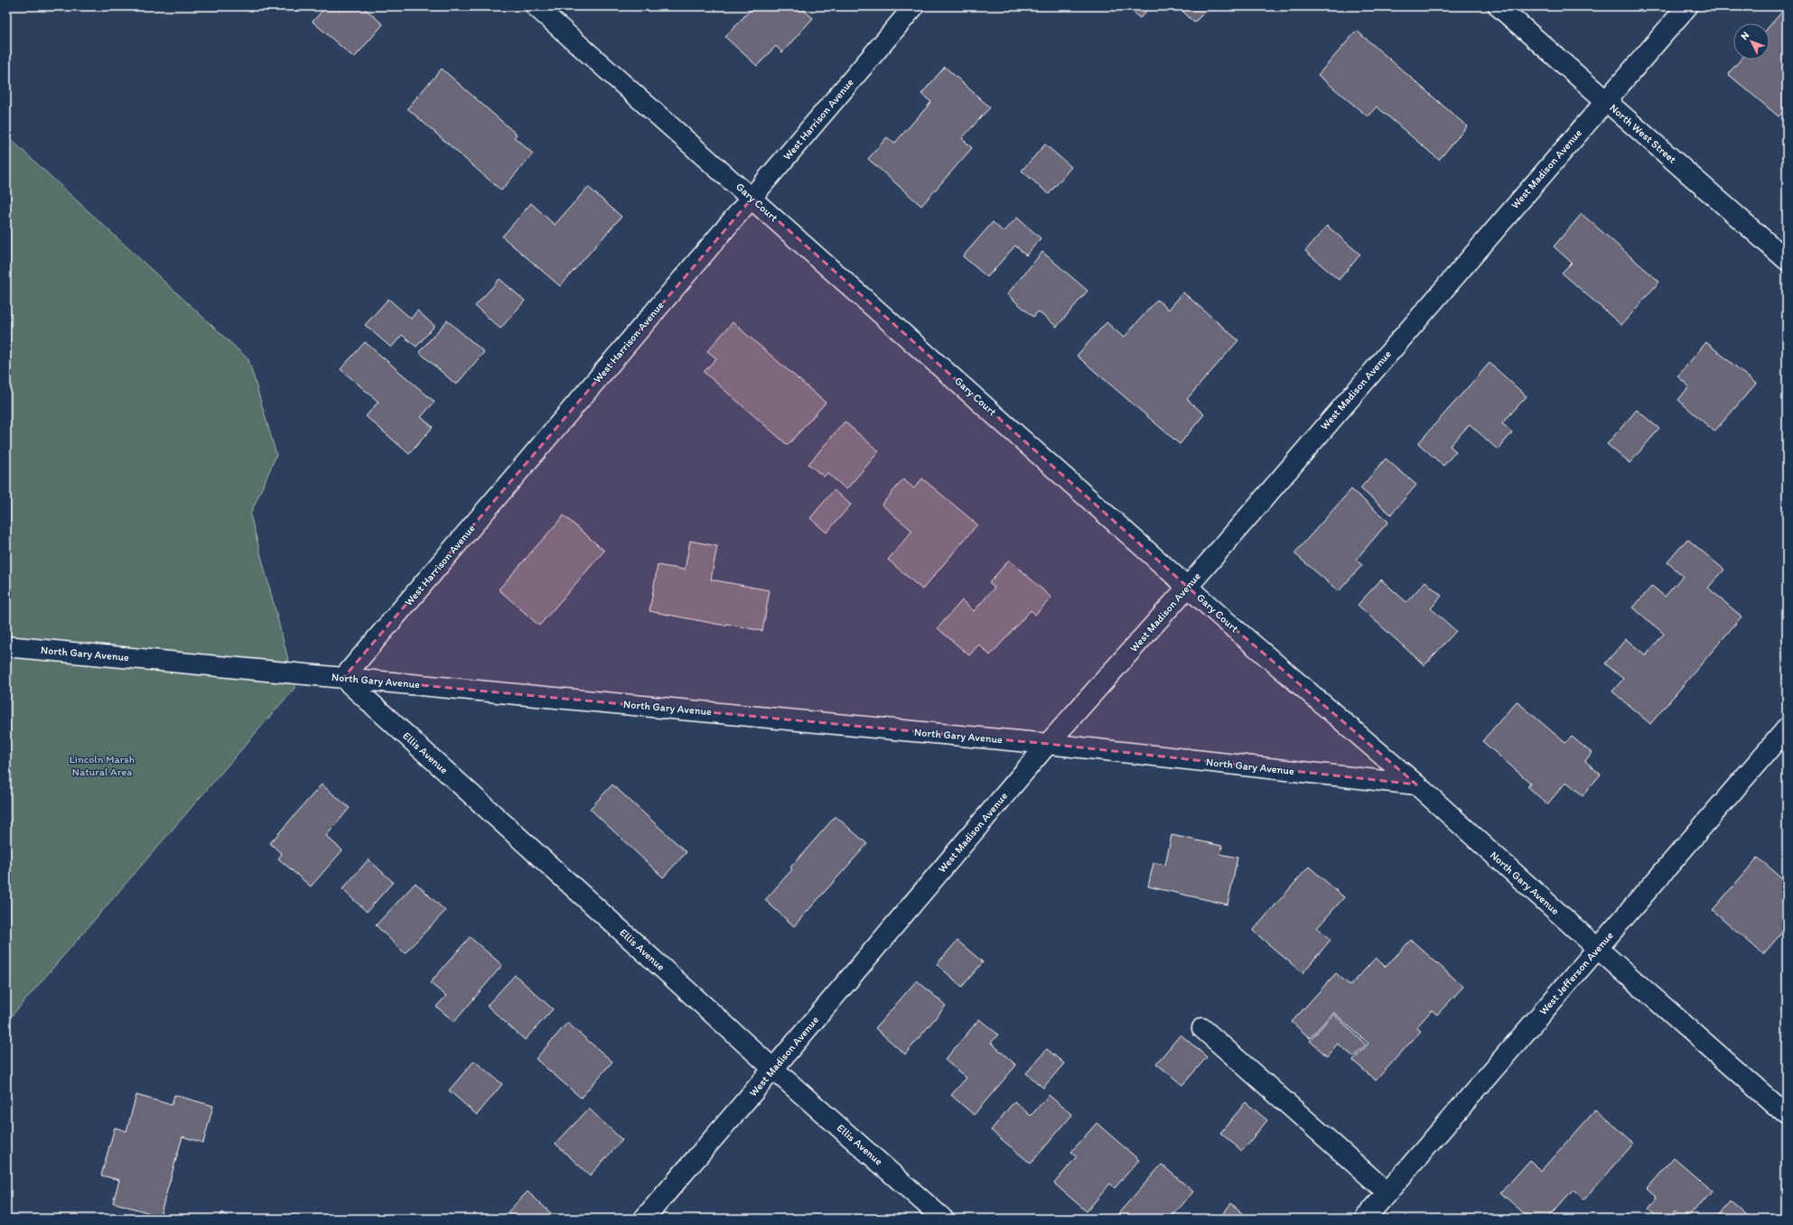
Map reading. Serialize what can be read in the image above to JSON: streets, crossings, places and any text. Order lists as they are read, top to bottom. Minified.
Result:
{"streets":{"street":["West Harrison Avenue","North West Street","West Madison Avenue","Gary Court","North Gary Avenue","Ellis Avenue","West Jefferson Avenue"]},"crossings":[["West Harrison Avenue","Gary Court"],["West Harrison Avenue","North Gary Avenue"],["West Harrison Avenue","Ellis Avenue"],["North West Street","West Madison Avenue"],["West Madison Avenue","Gary Court"],["West Madison Avenue","North Gary Avenue"],["West Madison Avenue","Ellis Avenue"],["Gary Court","North Gary Avenue"],["North Gary Avenue","Ellis Avenue"],["North Gary Avenue","West Jefferson Avenue"]],"parks":["Lincoln Marsh Natural Area"],"north":"top left"}
